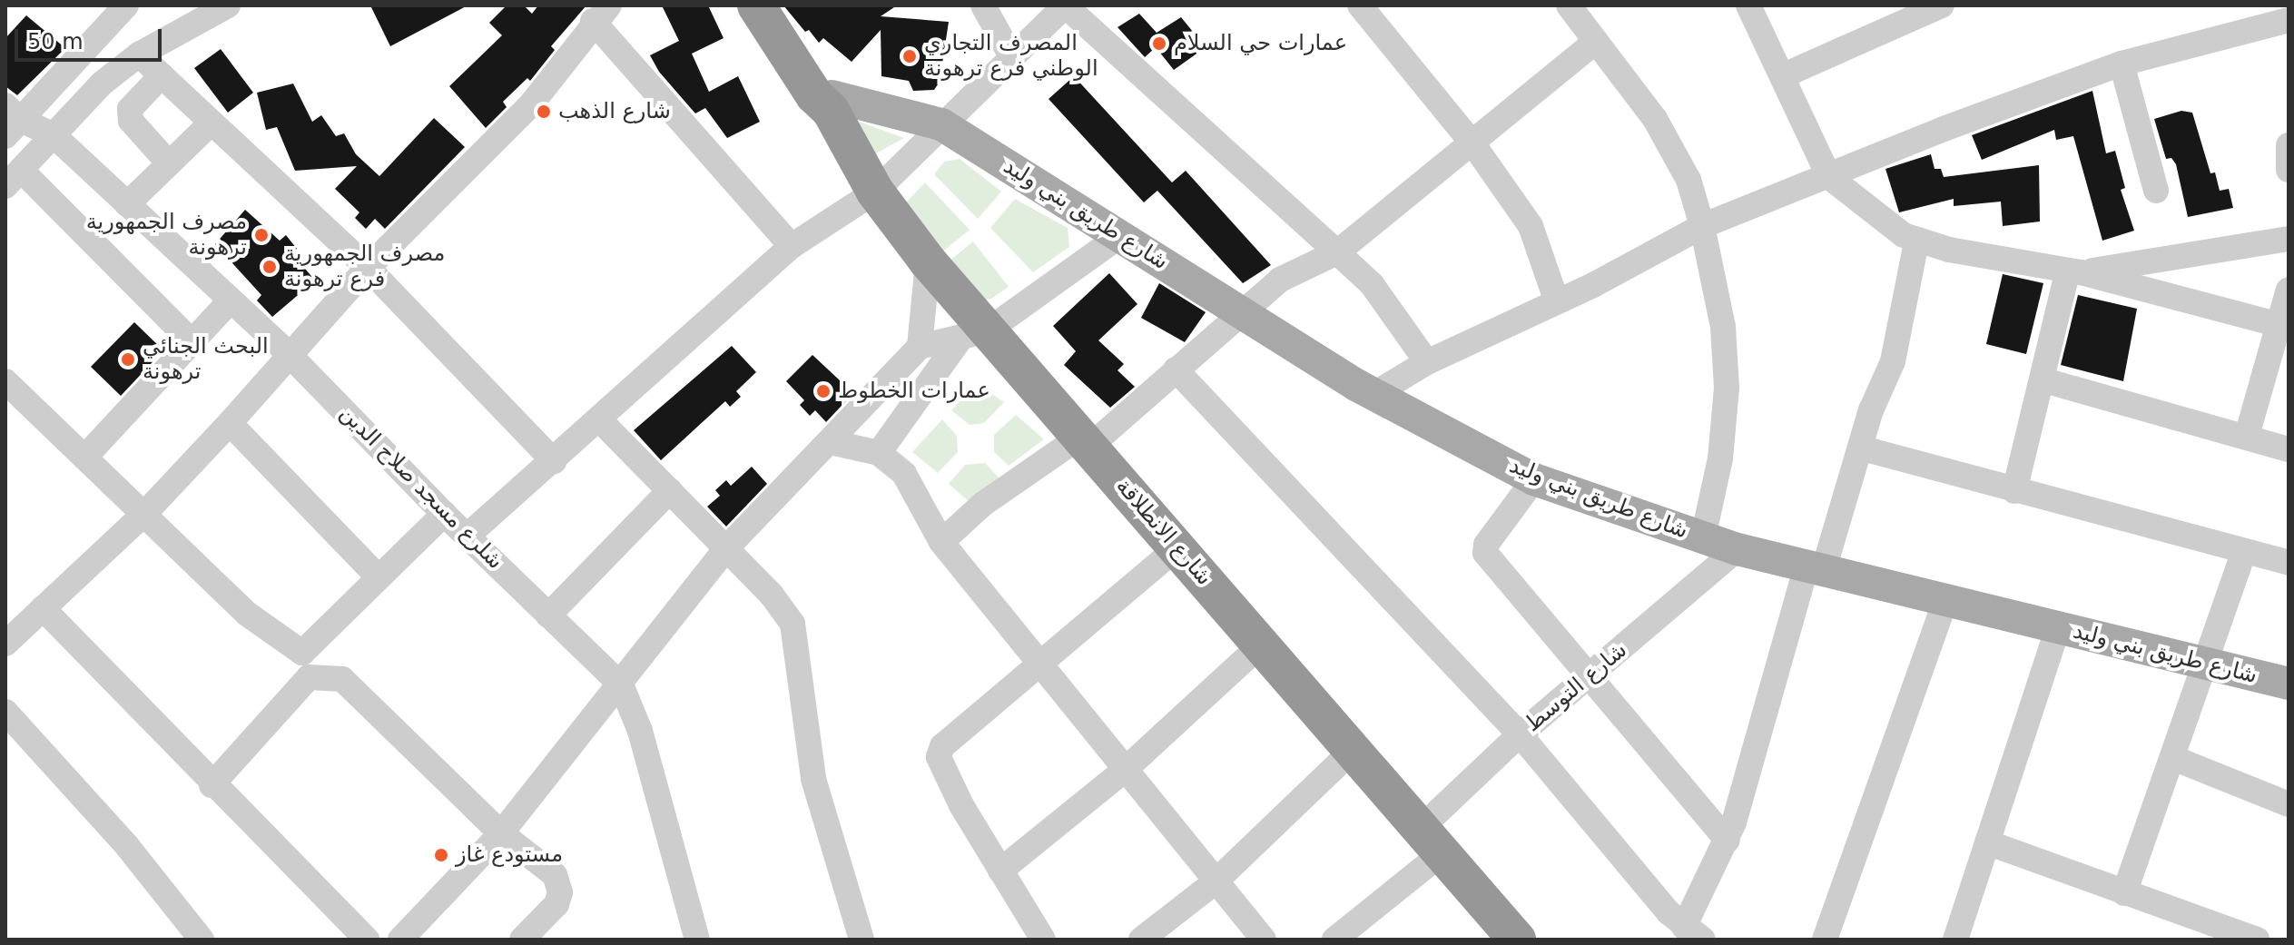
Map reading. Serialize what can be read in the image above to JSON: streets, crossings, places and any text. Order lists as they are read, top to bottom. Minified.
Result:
{"streets":{"highway":["شارع الانطلاقة"],"main road":["شارع طريق بني وليد"],"street":["شلرع مسجد صلاح الدين","شارع التوسط"]},"crossings":[["شارع طريق بني وليد","شارع الانطلاقة"],["شارع طريق بني وليد","شارع التوسط"],["شارع الانطلاقة","شارع التوسط"]],"places":["عمارات حي السلام","المصرف التجاري الوطني فرع ترهونة","شارع الذهب","مصرف الجمهورية ترهونة","مصرف الجمهورية فرع ترهونة","البحث الجنائي ترهونة","عمارات الخطوط","مستودع غاز"],"scale_bar":"50 m"}
